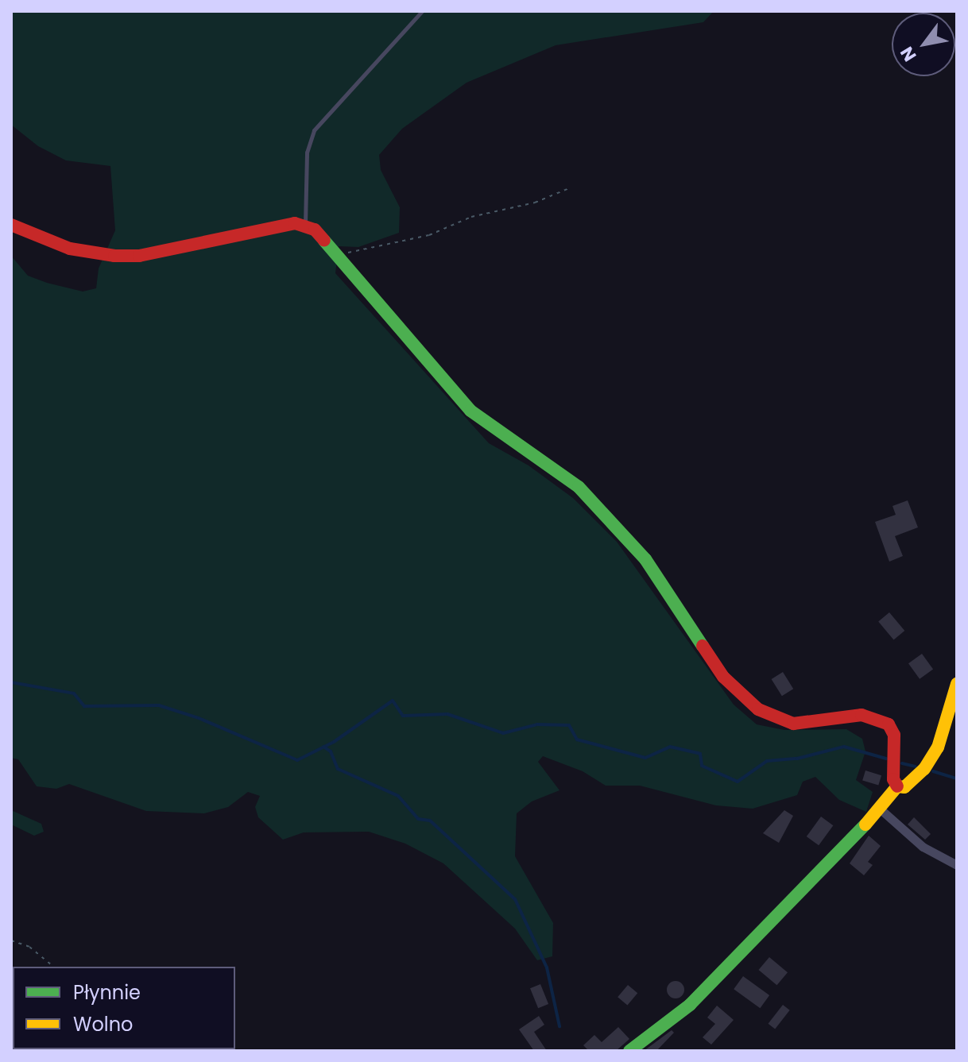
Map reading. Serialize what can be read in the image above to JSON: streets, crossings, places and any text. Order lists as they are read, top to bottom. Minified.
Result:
{"legend":["Płynnie","Wolno"],"north":"bottom left"}
